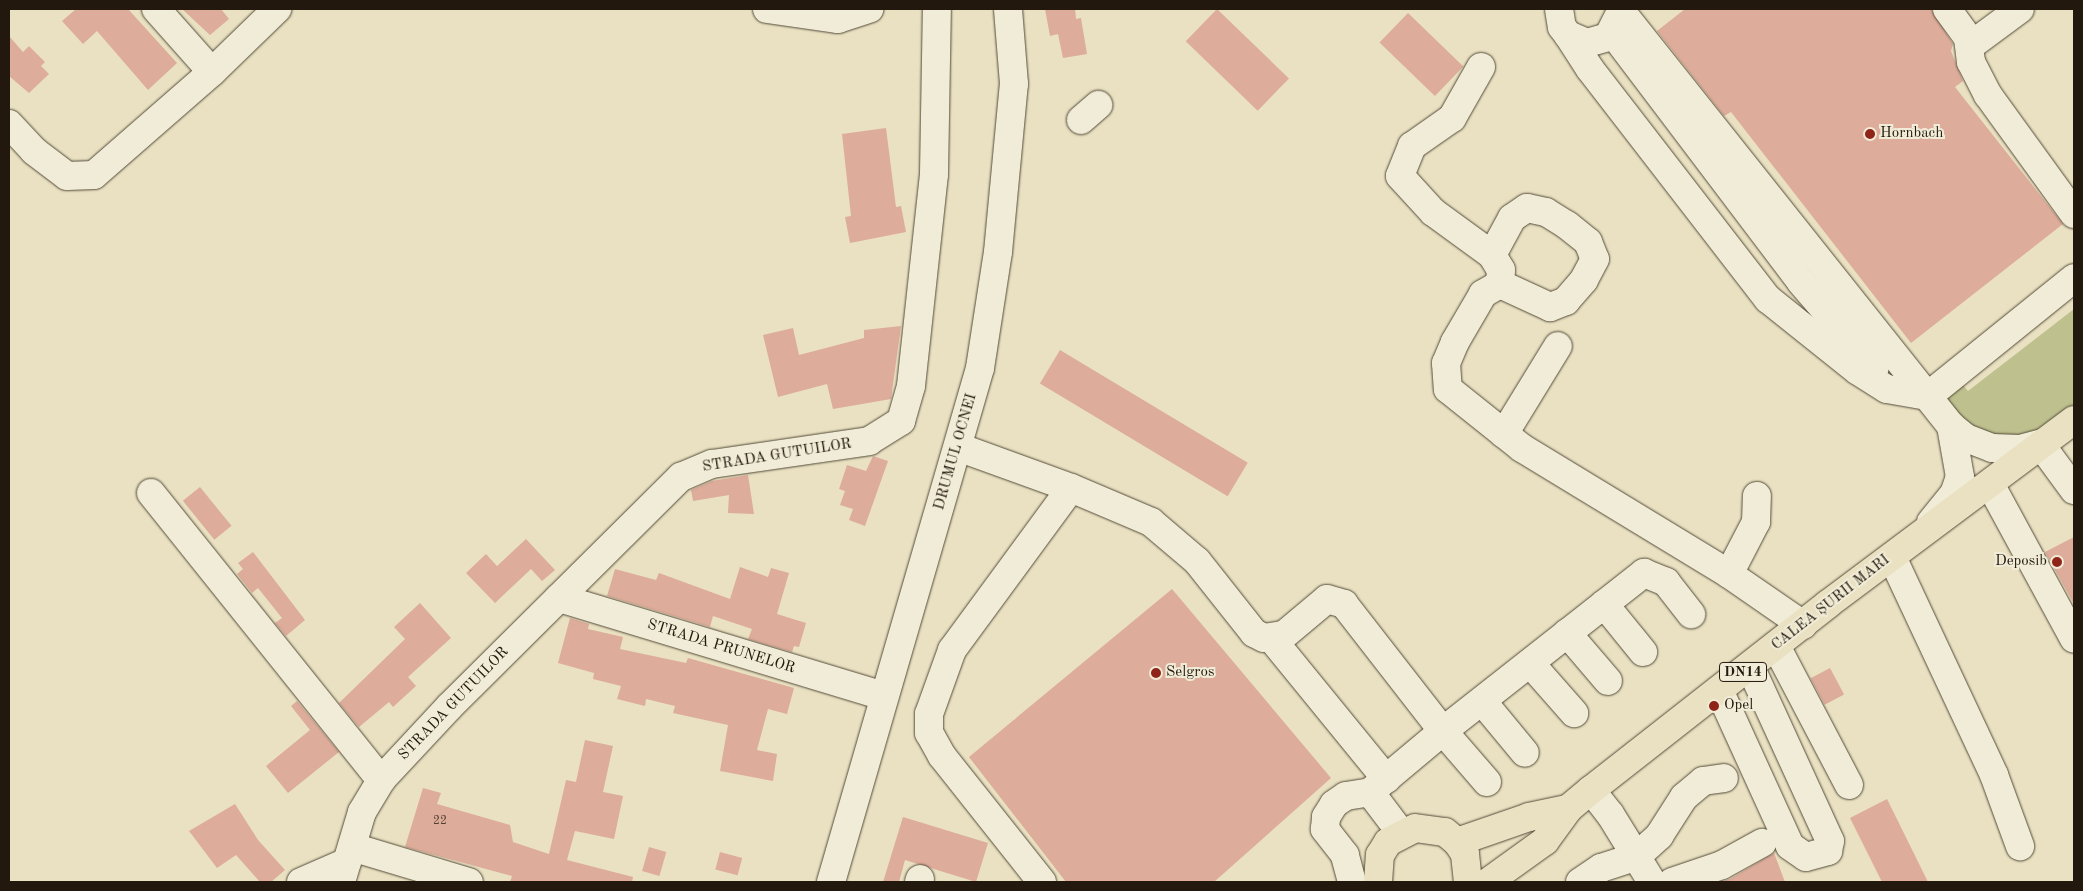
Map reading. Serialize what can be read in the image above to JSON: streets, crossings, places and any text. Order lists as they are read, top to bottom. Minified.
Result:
{"streets":{"main road":["CALEA ȘURII MARI","DN14"],"street":["DRUMUL OCNEI","STRADA GUTUILOR","STRADA PRUNELOR"]},"crossings":[["DRUMUL OCNEI","STRADA PRUNELOR"],["STRADA GUTUILOR","STRADA PRUNELOR"]],"places":["Hornbach","Deposib","Selgros","Opel"],"house_numbers":["22"]}
